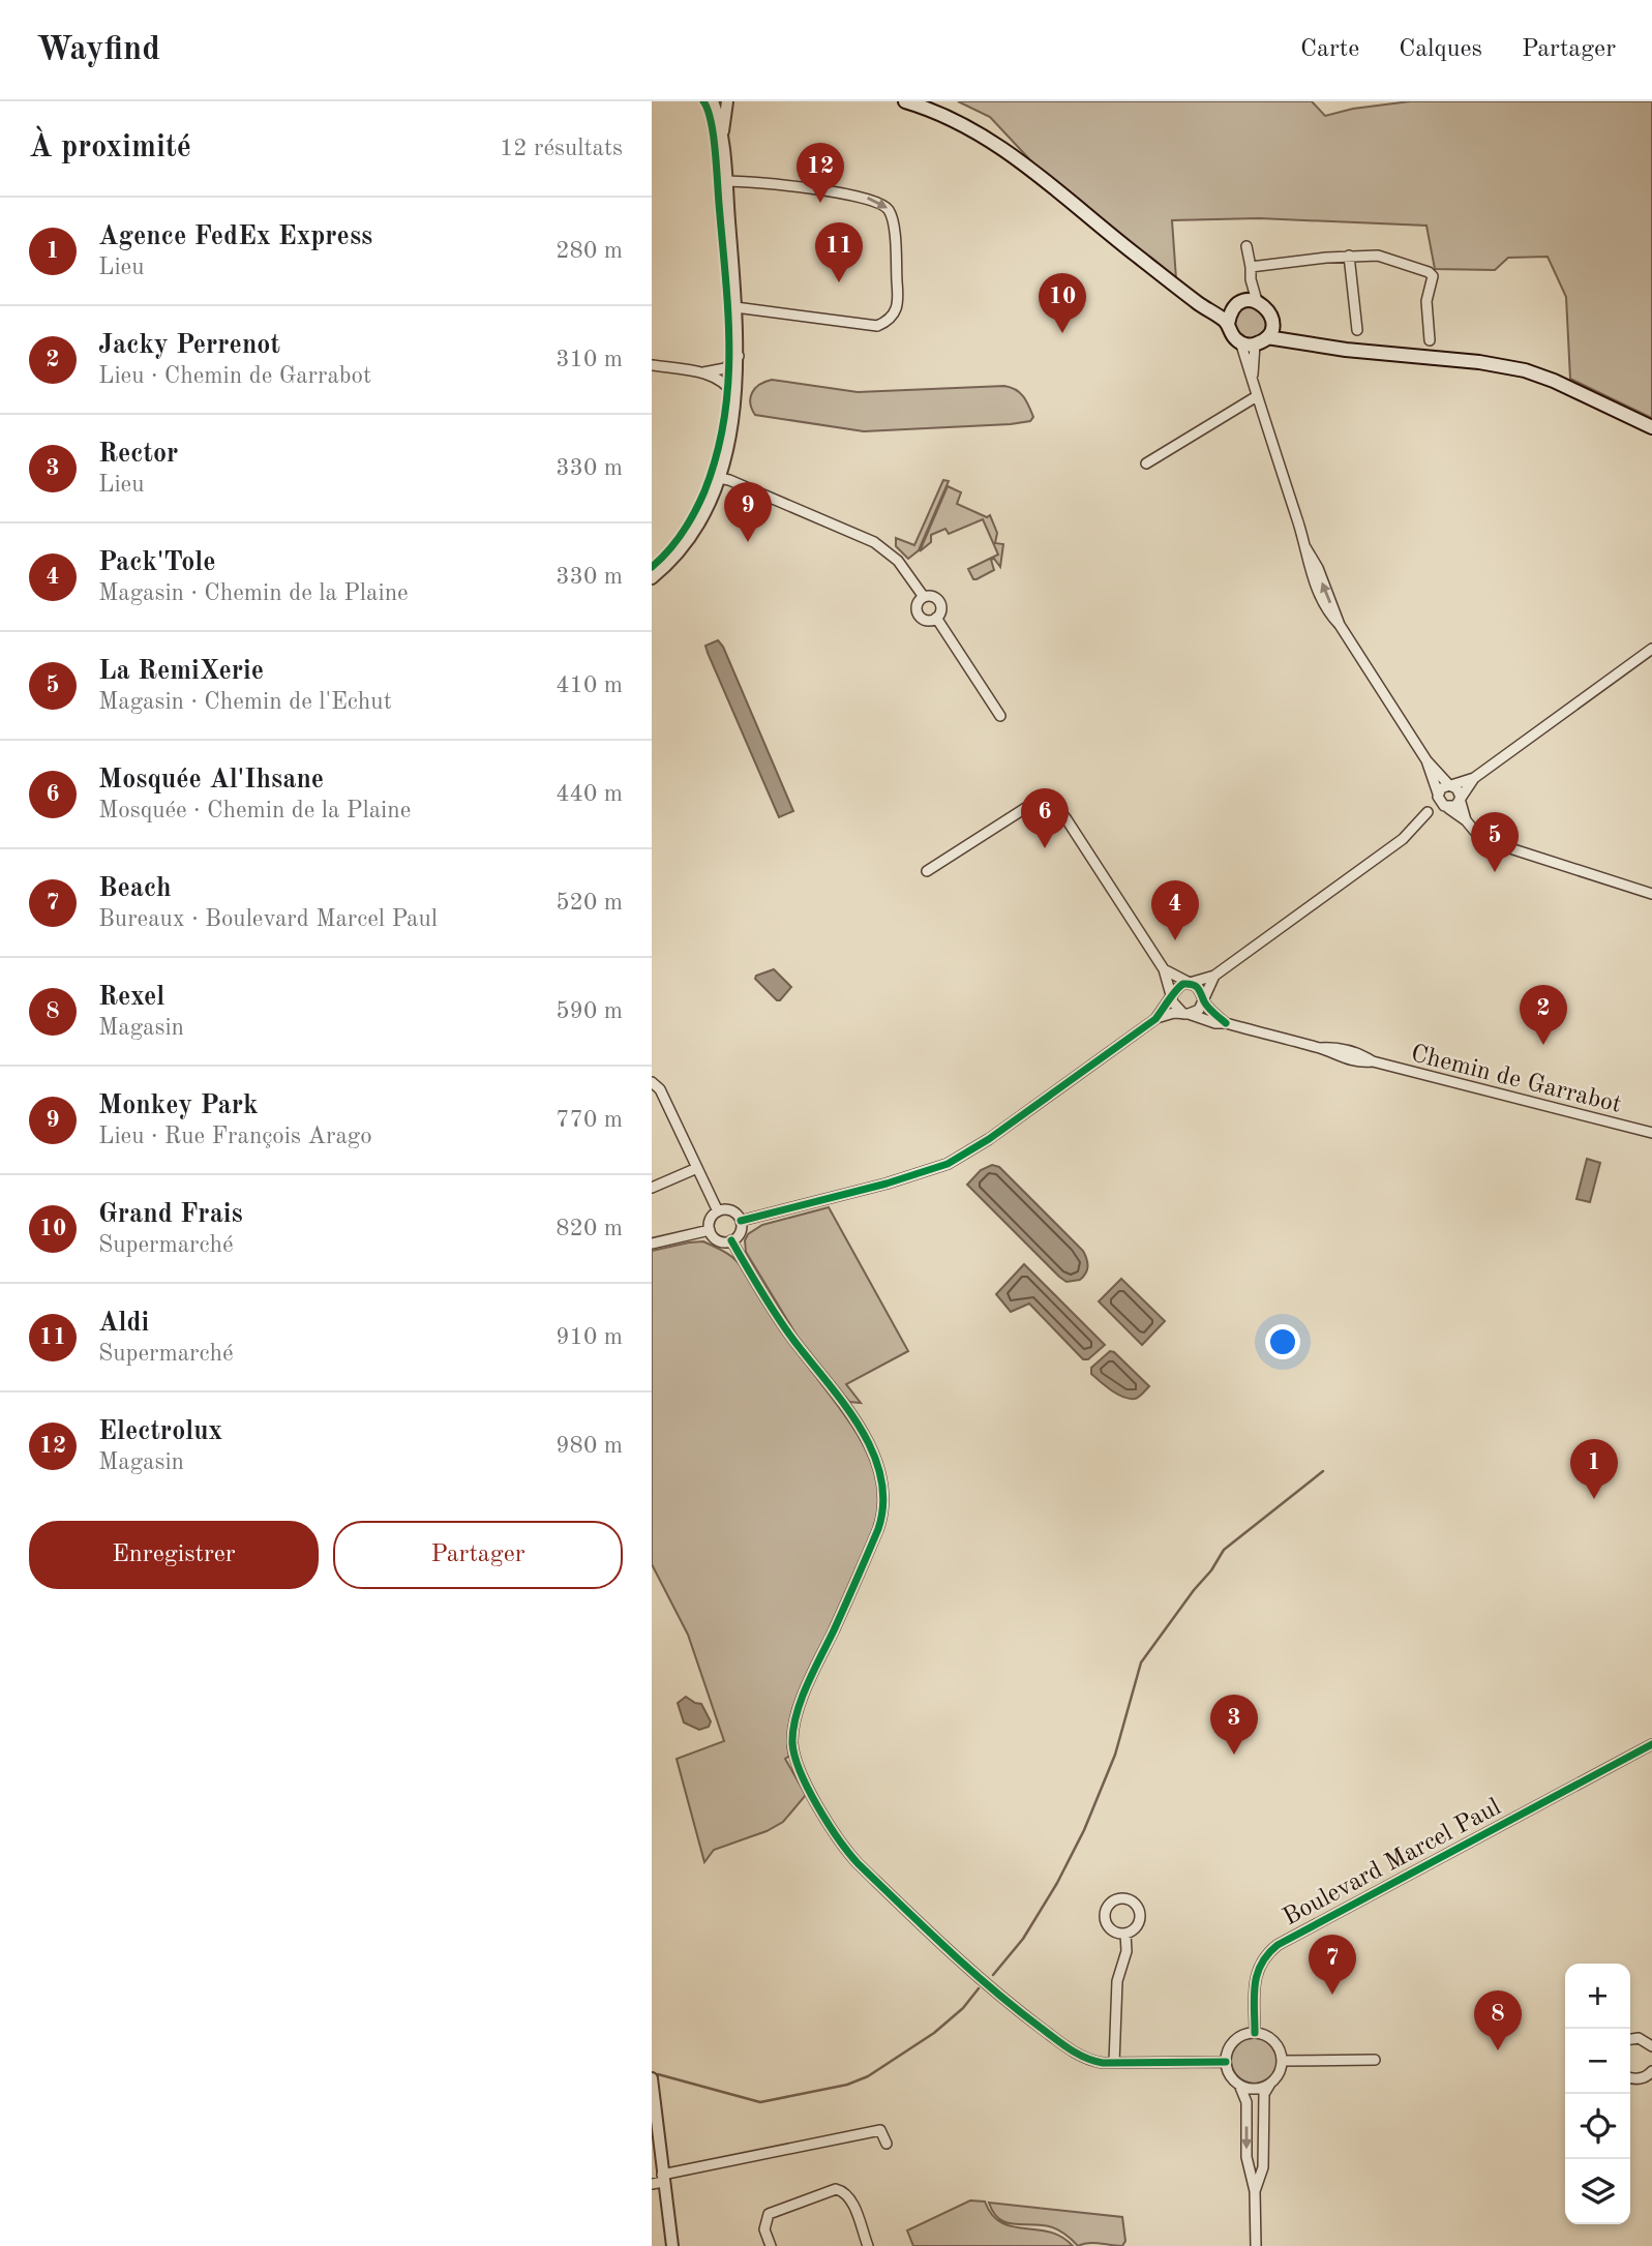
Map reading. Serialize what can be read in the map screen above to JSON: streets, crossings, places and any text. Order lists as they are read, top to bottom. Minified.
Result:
{"streets":{"street":["Chemin de Garrabot","Boulevard Marcel Paul"]},"page":{"header":"Wayfind","nav":["Carte","Calques","Partager"],"heading":["À proximité","12 résultats"],"pins":["12","11","10","9","6","5","4","2","1","3","7","8"],"list":[{"mark":"1","name":"Agence FedEx Express","note":"Lieu","value":"280 m"},{"mark":"2","name":"Jacky Perrenot","note":"Lieu · Chemin de Garrabot","value":"310 m"},{"mark":"3","name":"Rector","note":"Lieu","value":"330 m"},{"mark":"4","name":"Pack'Tole","note":"Magasin · Chemin de la Plaine","value":"330 m"},{"mark":"5","name":"La RemiXerie","note":"Magasin · Chemin de l'Echut","value":"410 m"},{"mark":"6","name":"Mosquée Al'Ihsane","note":"Mosquée · Chemin de la Plaine","value":"440 m"},{"mark":"7","name":"Beach","note":"Bureaux · Boulevard Marcel Paul","value":"520 m"},{"mark":"8","name":"Rexel","note":"Magasin","value":"590 m"},{"mark":"9","name":"Monkey Park","note":"Lieu · Rue François Arago","value":"770 m"},{"mark":"10","name":"Grand Frais","note":"Supermarché","value":"820 m"},{"mark":"11","name":"Aldi","note":"Supermarché","value":"910 m"},{"mark":"12","name":"Electrolux","note":"Magasin","value":"980 m"}],"buttons":["Enregistrer","Partager"],"map_buttons":["+","−"]}}
